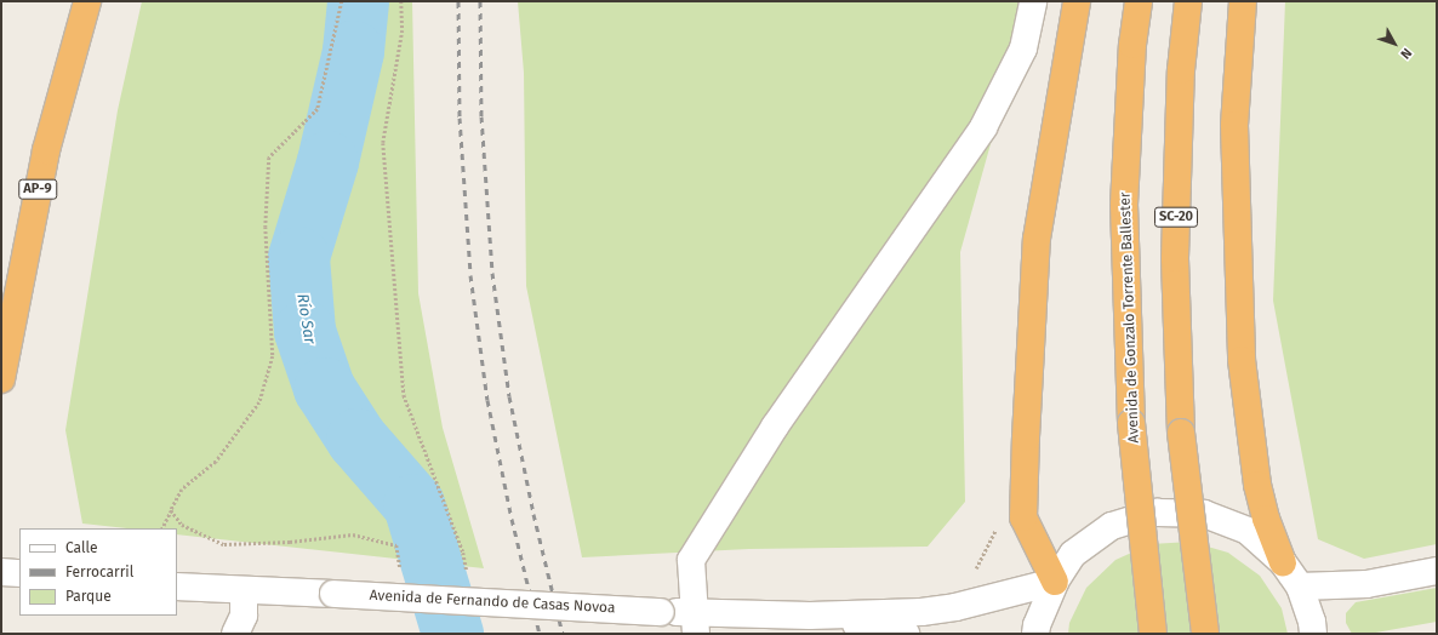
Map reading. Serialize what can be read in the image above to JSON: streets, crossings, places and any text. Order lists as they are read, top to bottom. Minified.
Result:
{"streets":{"highway":["AP-9","SC-20","Avenida de Gonzalo Torrente Ballester"],"street":["Avenida de Fernando de Casas Novoa"]},"water":["Río Sar"],"legend":["Calle","Ferrocarril","Parque"],"north":"bottom right"}
